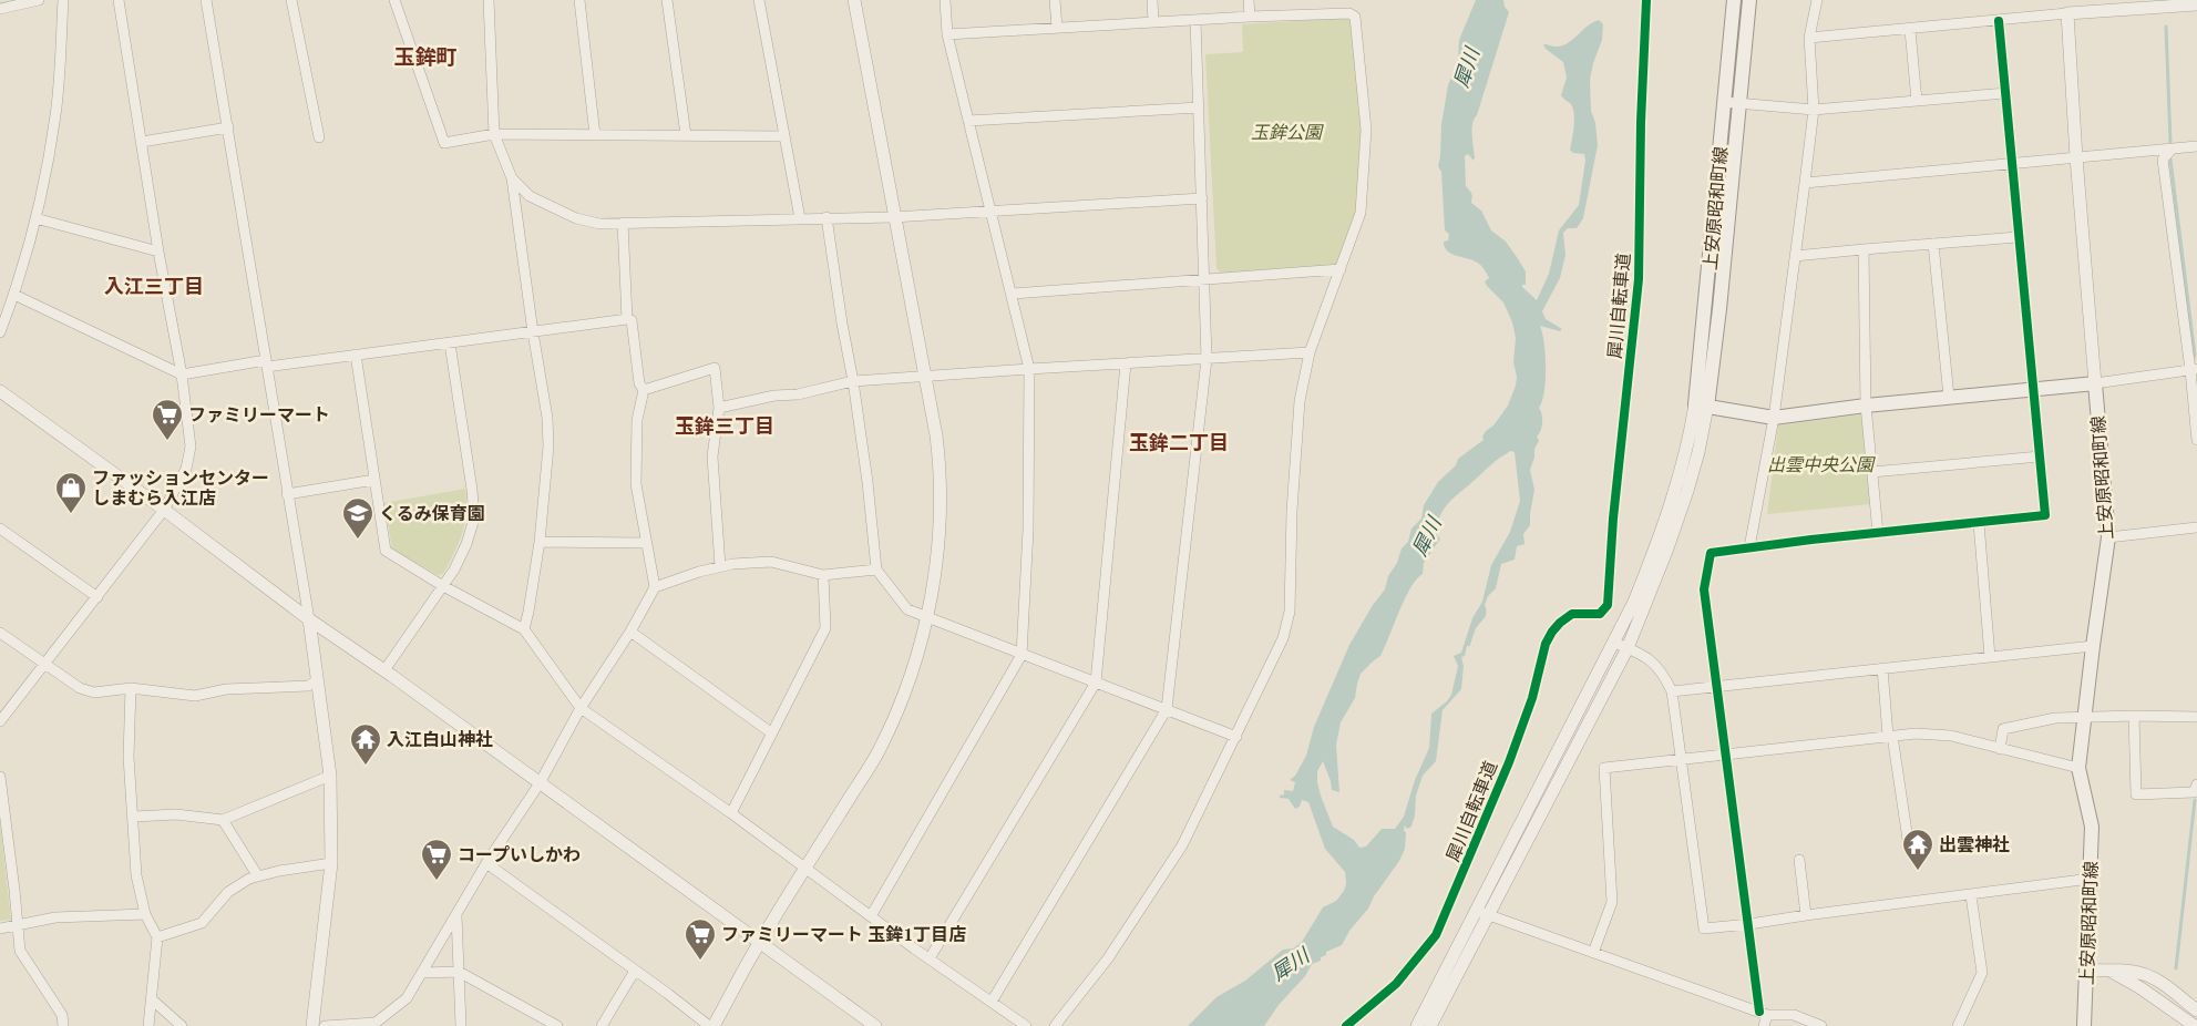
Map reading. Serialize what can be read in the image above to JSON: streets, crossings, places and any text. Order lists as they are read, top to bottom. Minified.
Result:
{"streets":{"main road":["上安原昭和町線"],"cycle path":["犀川自転車道"]},"districts":["玉鉾町","入江三丁目","玉鉾三丁目","玉鉾二丁目"],"water":["犀川"],"parks":["玉鉾公園","出雲中央公園"],"places":{"supermarket":["ファミリーマート","コープいしかわ","ファミリーマート 玉鉾1丁目店"],"shop":["ファッションセンター しまむら入江店"],"school or university":["くるみ保育園"],"temple":["入江白山神社","出雲神社"]}}
